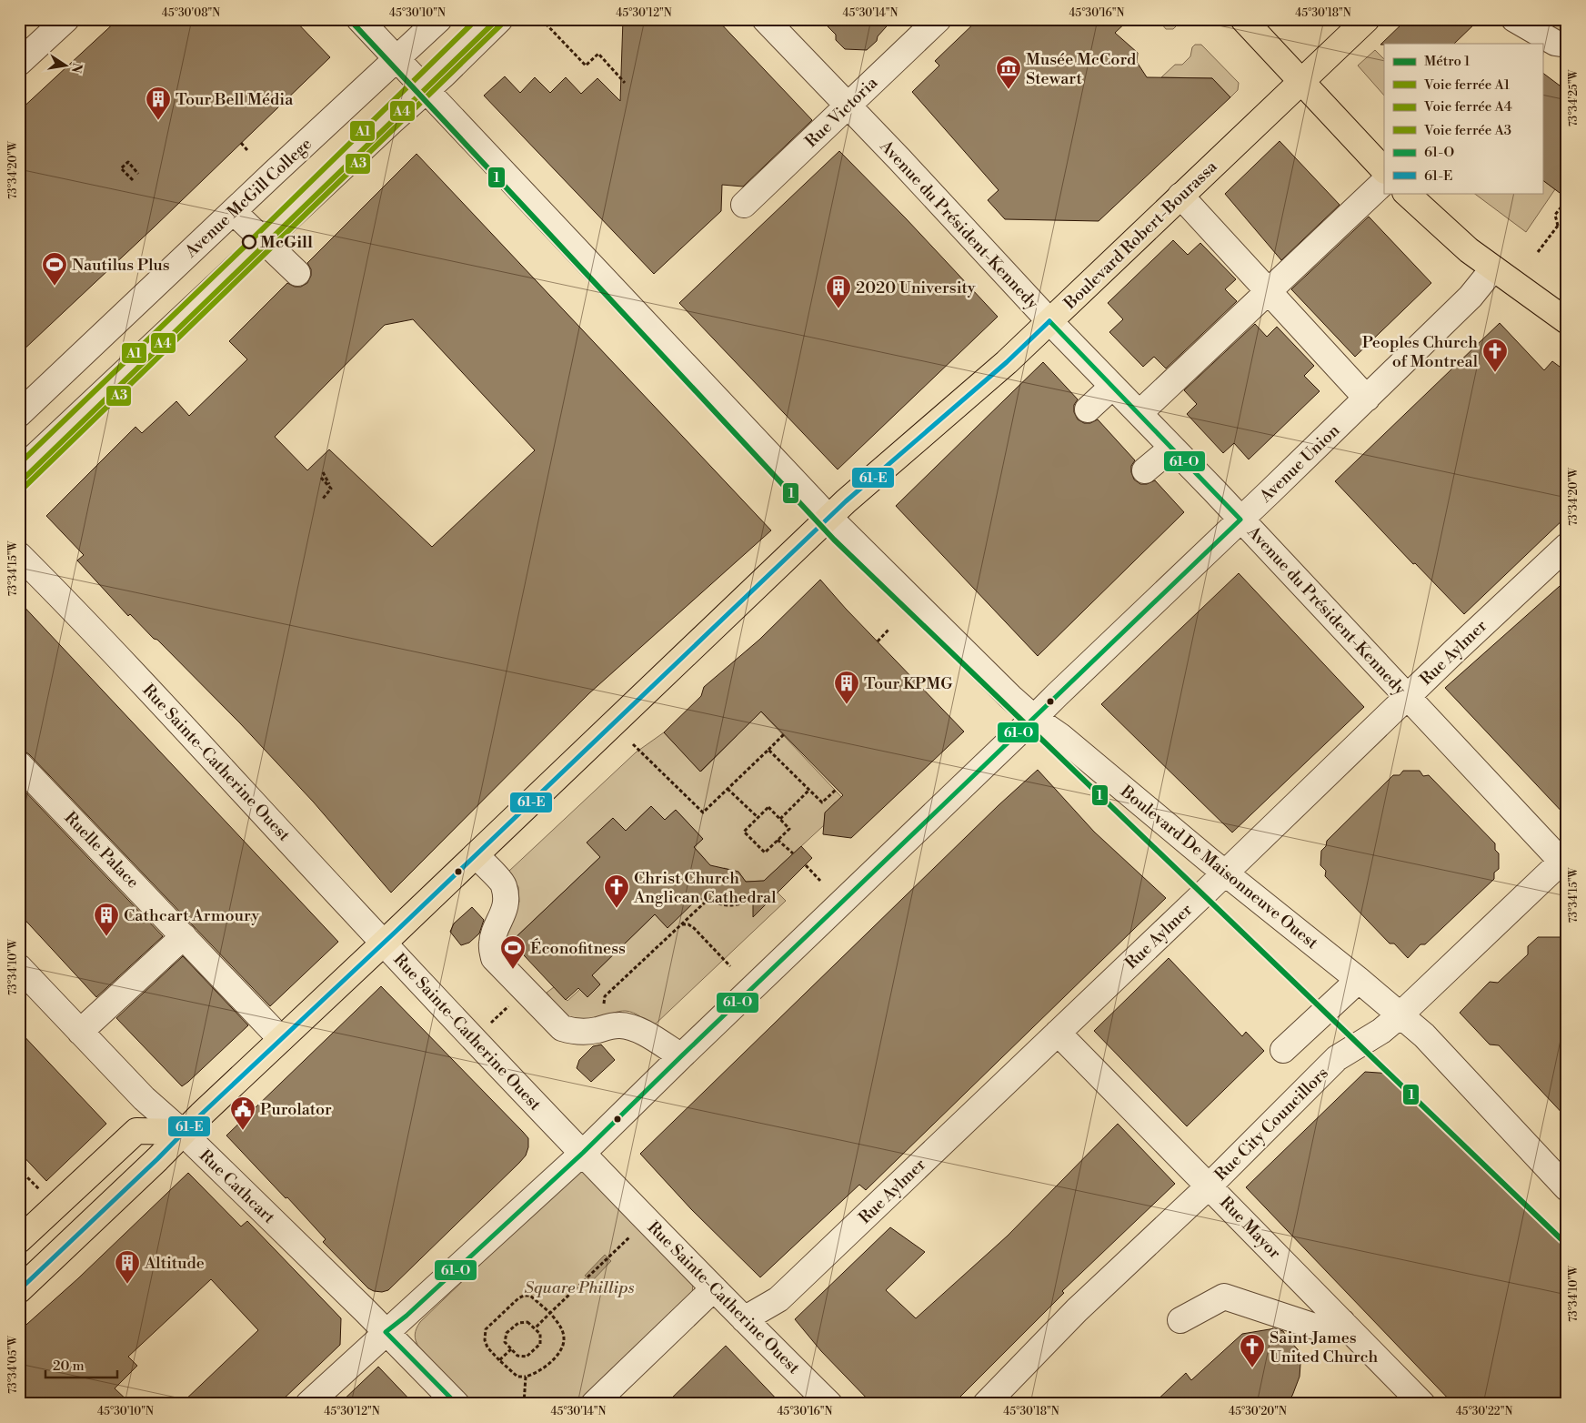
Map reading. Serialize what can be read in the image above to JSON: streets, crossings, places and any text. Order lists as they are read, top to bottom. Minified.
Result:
{"streets":{"main road":["Boulevard Robert-Bourassa"],"street":["Rue Victoria","Avenue McGill College","Avenue du Président-Kennedy","Avenue Union","Rue Aylmer","Rue Sainte-Catherine Ouest","Ruelle Palace","Boulevard De Maisonneuve Ouest","Rue City Councillors","Rue Cathcart","Rue Mayor"]},"crossings":[["Rue Victoria","Avenue du Président-Kennedy"],["Avenue McGill College","Boulevard De Maisonneuve Ouest"],["Avenue du Président-Kennedy","Boulevard Robert-Bourassa"],["Avenue du Président-Kennedy","Avenue Union"],["Avenue du Président-Kennedy","Rue Aylmer"],["Avenue du Président-Kennedy","Rue City Councillors"],["Boulevard Robert-Bourassa","Rue Sainte-Catherine Ouest"],["Boulevard Robert-Bourassa","Ruelle Palace"],["Boulevard Robert-Bourassa","Boulevard De Maisonneuve Ouest"],["Boulevard Robert-Bourassa","Rue Cathcart"],["Avenue Union","Rue Sainte-Catherine Ouest"],["Avenue Union","Boulevard De Maisonneuve Ouest"],["Avenue Union","Rue Cathcart"],["Rue Aylmer","Rue Sainte-Catherine Ouest"],["Rue Aylmer","Boulevard De Maisonneuve Ouest"],["Rue Aylmer","Rue Mayor"],["Boulevard De Maisonneuve Ouest","Rue City Councillors"],["Rue City Councillors","Rue Mayor"]],"parks":["Square Phillips"],"places":{"museum":["Musée McCord Stewart"],"building":["Tour Bell Média","2020 University","Tour KPMG","Cathcart Armoury","Altitude"],"other":["McGill"],"sports":["Nautilus Plus","Éconofitness"],"church":["Peoples Church of Montreal","Christ Church Anglican Cathedral","Saint James United Church"],"public building":["Purolator"]},"lines":["metro line 1","rail line A1","rail line A4","rail line A3","transit line 61-O","transit line 61-E"],"legend":["Métro 1","Voie ferrée A1","Voie ferrée A4","Voie ferrée A3","61-O","61-E"],"scale_bar":"20 m","north":"right","coordinates":["45°30'08\"N","45°30'10\"N","45°30'12\"N","45°30'14\"N","45°30'16\"N","45°30'18\"N","73°34'25\"W","73°34'20\"W","73°34'15\"W","73°34'10\"W","73°34'05\"W","45°30'20\"N","45°30'22\"N"]}
